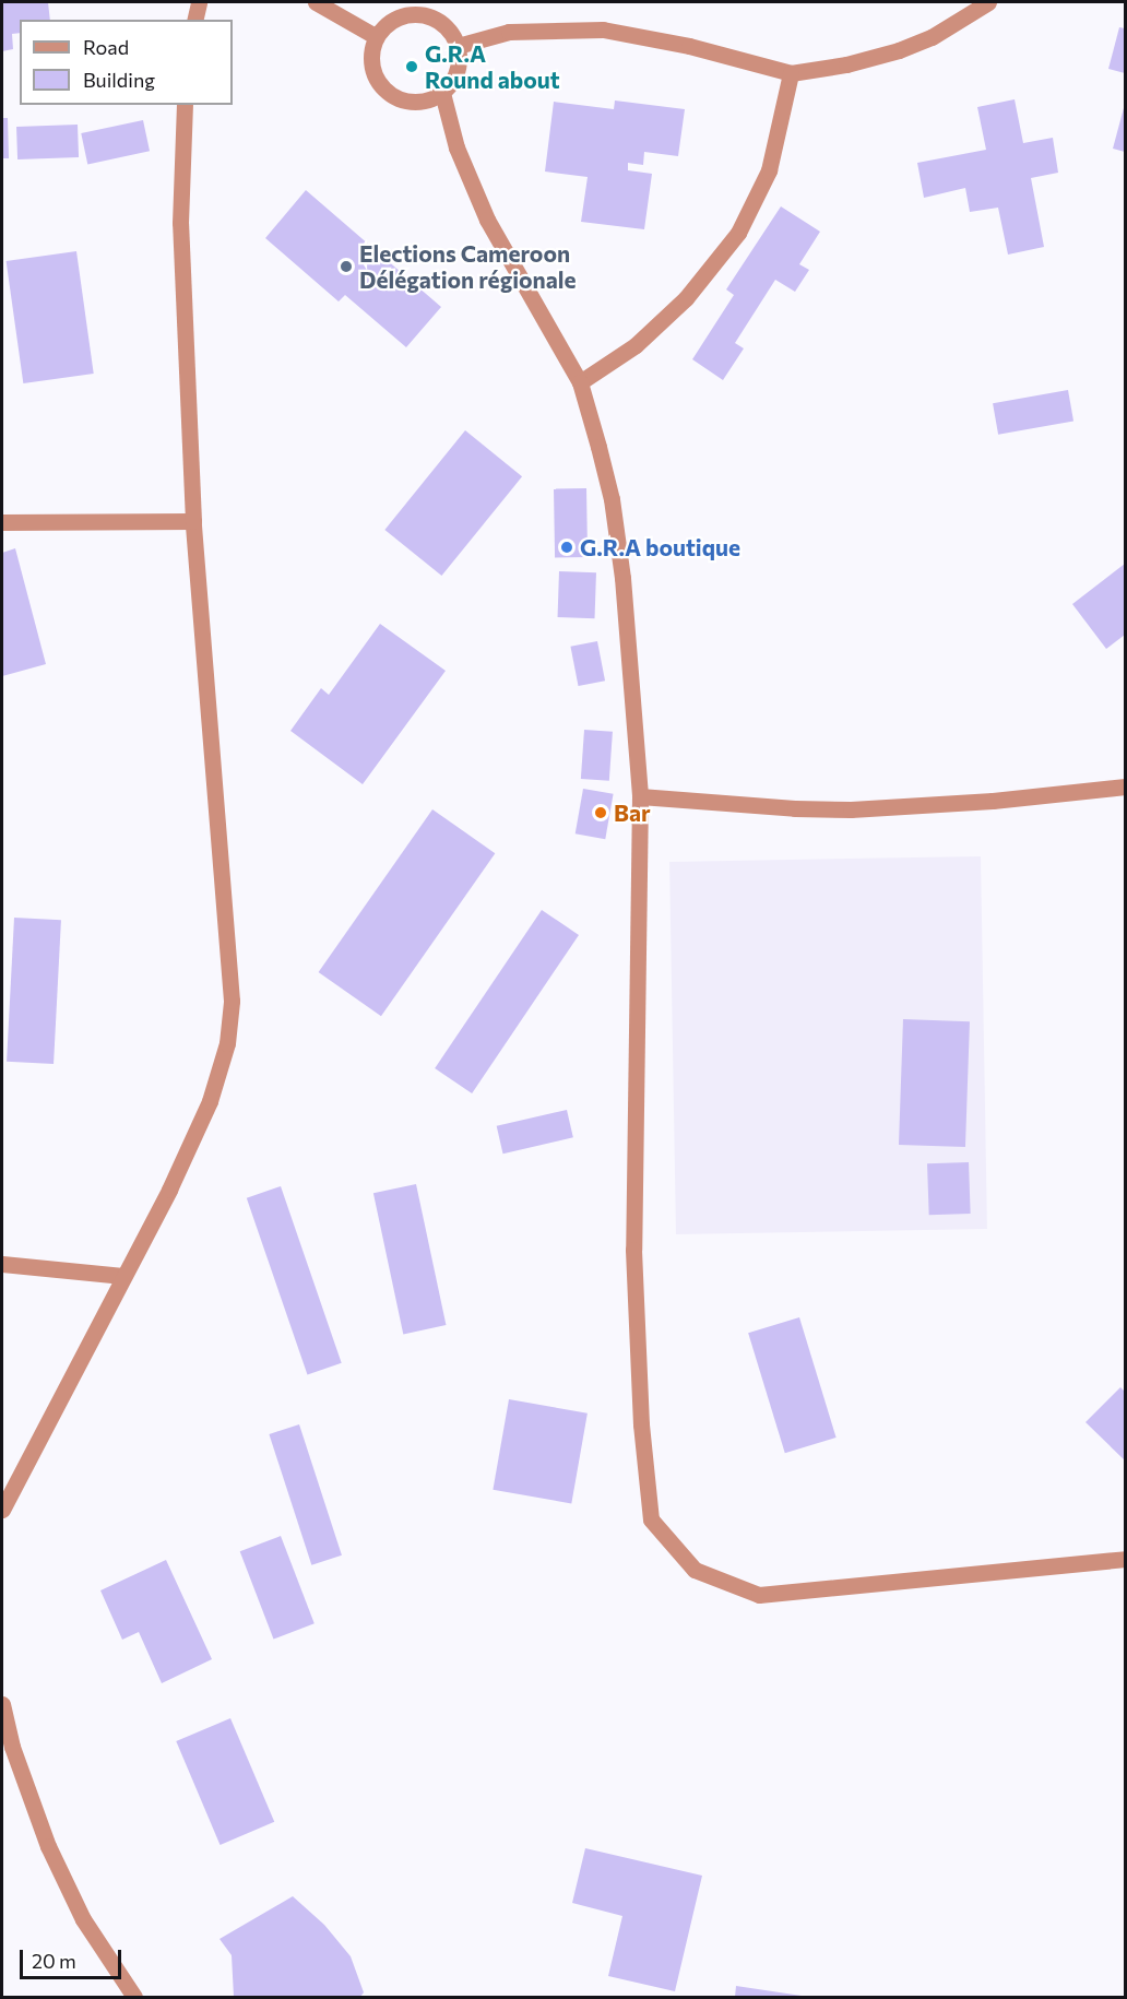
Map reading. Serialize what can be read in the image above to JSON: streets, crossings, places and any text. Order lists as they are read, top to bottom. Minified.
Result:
{"places":["G.R.A Round about","Elections Cameroon Délégation régionale","G.R.A boutique","Bar"],"legend":["Road","Building"],"scale_bar":"20 m"}
